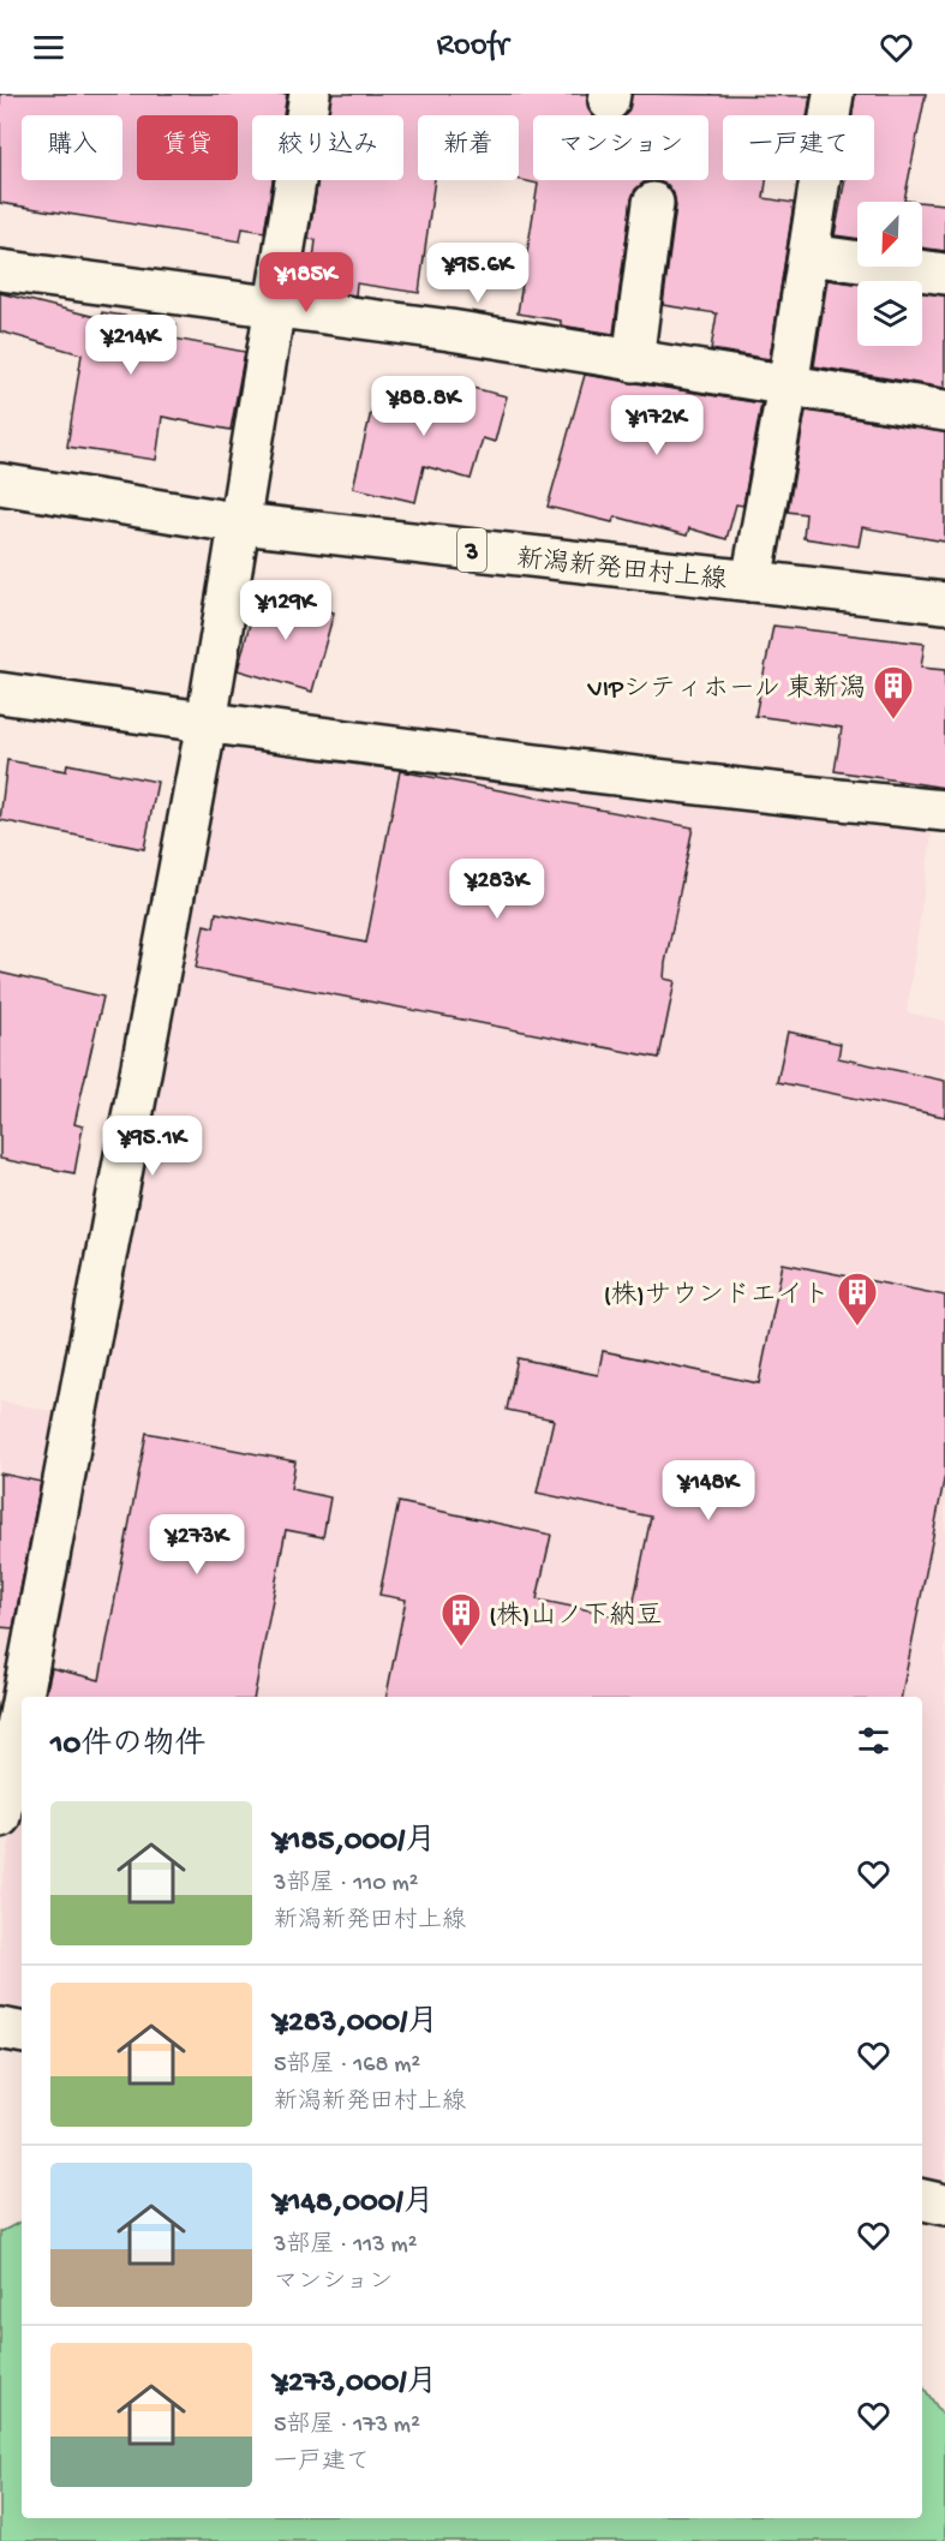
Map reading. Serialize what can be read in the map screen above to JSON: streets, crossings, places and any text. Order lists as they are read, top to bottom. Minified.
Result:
{"streets":{"street":["3","新潟新発田村上線"]},"places":{"building":["VIPシティホール 東新潟","(株)サウンドエイト","(株)山ノ下納豆"]},"north":"bottom left","page":{"header":"Roofr","chip":["購入","賃貸","絞り込み","新着","マンション","一戸建て"],"price":["¥95.6K","¥185K","¥214K","¥88.8K","¥172K","¥129K","¥283K","¥95.1K","¥148K","¥273K"],"heading":"10件の物件","list":[{"name":"¥185,000/月","note":"3部屋 · 110 m² · 新潟新発田村上線"},{"name":"¥283,000/月","note":"5部屋 · 168 m² · 新潟新発田村上線"},{"name":"¥148,000/月","note":"3部屋 · 113 m² · マンション"},{"name":"¥273,000/月","note":"5部屋 · 173 m² · 一戸建て"}]}}
